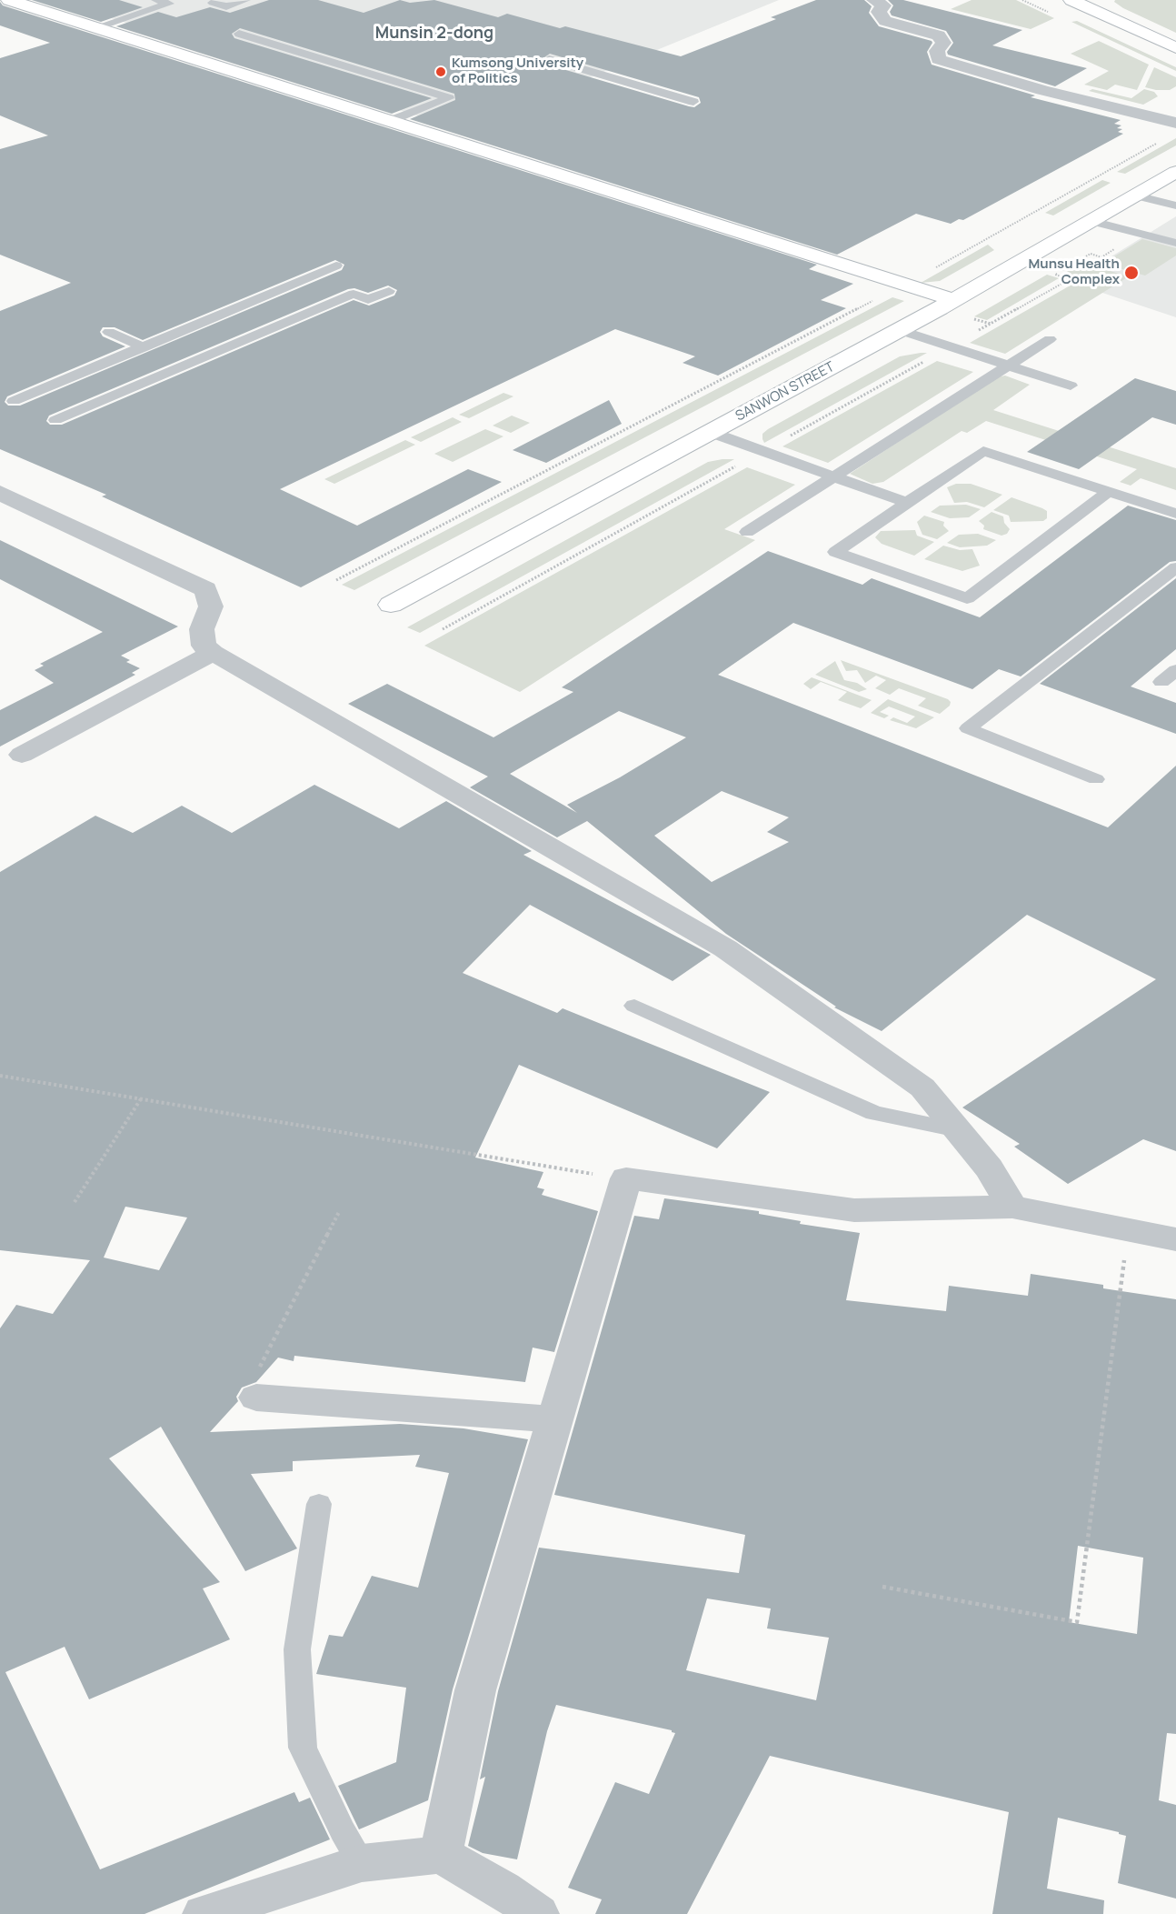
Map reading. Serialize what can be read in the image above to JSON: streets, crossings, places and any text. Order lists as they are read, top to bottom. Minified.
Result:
{"streets":{"main road":["SANWON STREET"]},"districts":["Munsin 2-dong"],"places":["Kumsong University of Politics","Munsu Health Complex"]}
